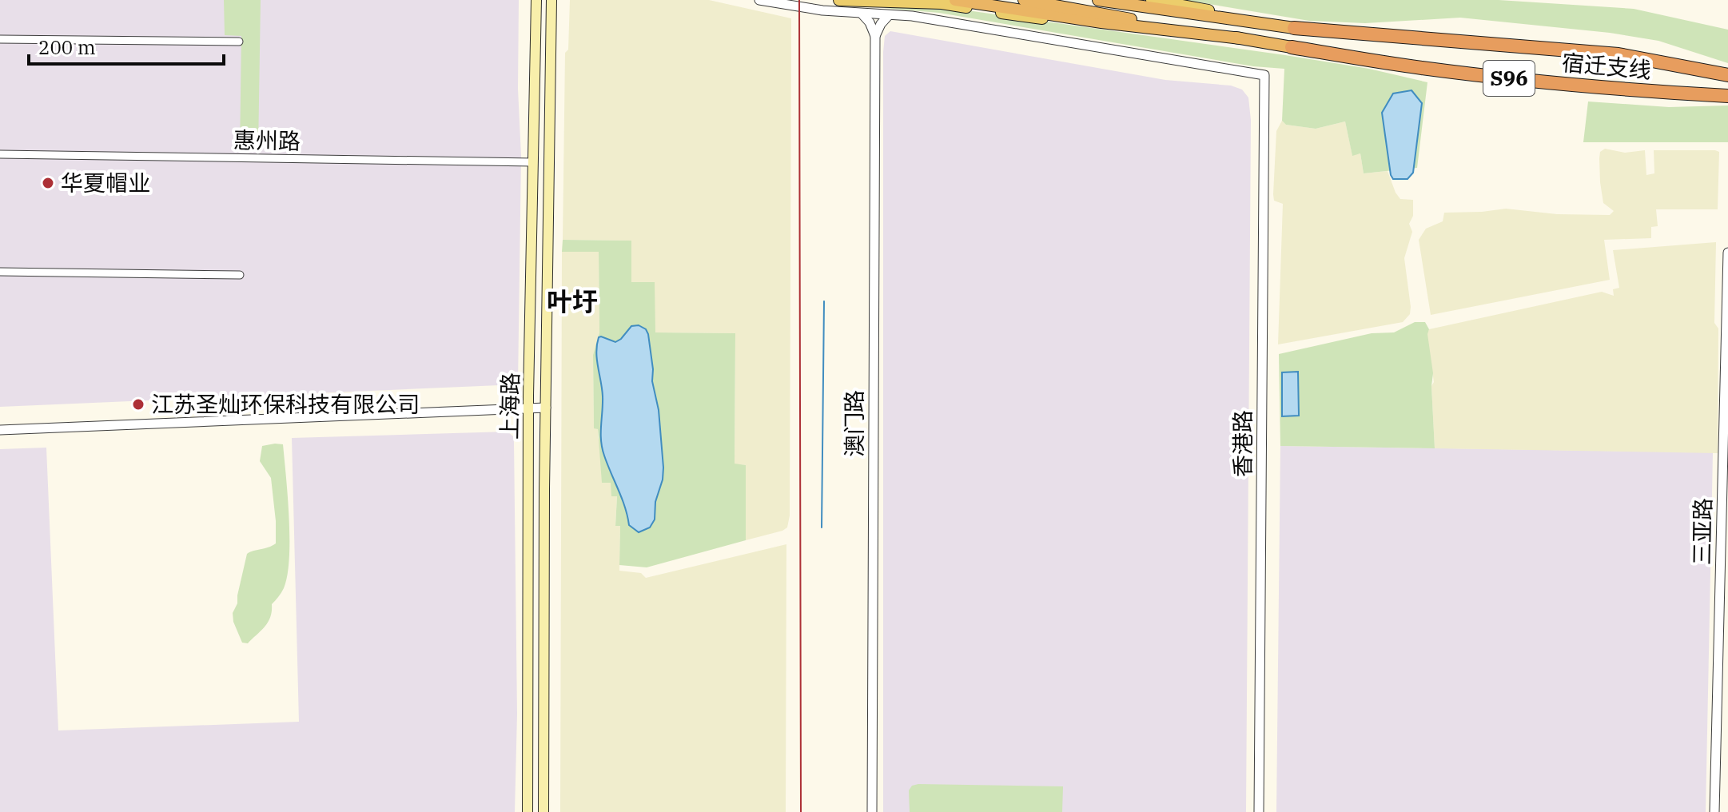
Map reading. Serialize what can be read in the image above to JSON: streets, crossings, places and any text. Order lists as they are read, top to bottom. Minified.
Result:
{"streets":{"highway":["宿迁支线","S96"],"main road":["上海路"],"street":["惠州路","澳门路","香港路","三亚路"]},"crossings":[["惠州路","上海路"]],"districts":["叶圩"],"places":["华夏帽业","江苏圣灿环保科技有限公司"],"scale_bar":"200 m"}
